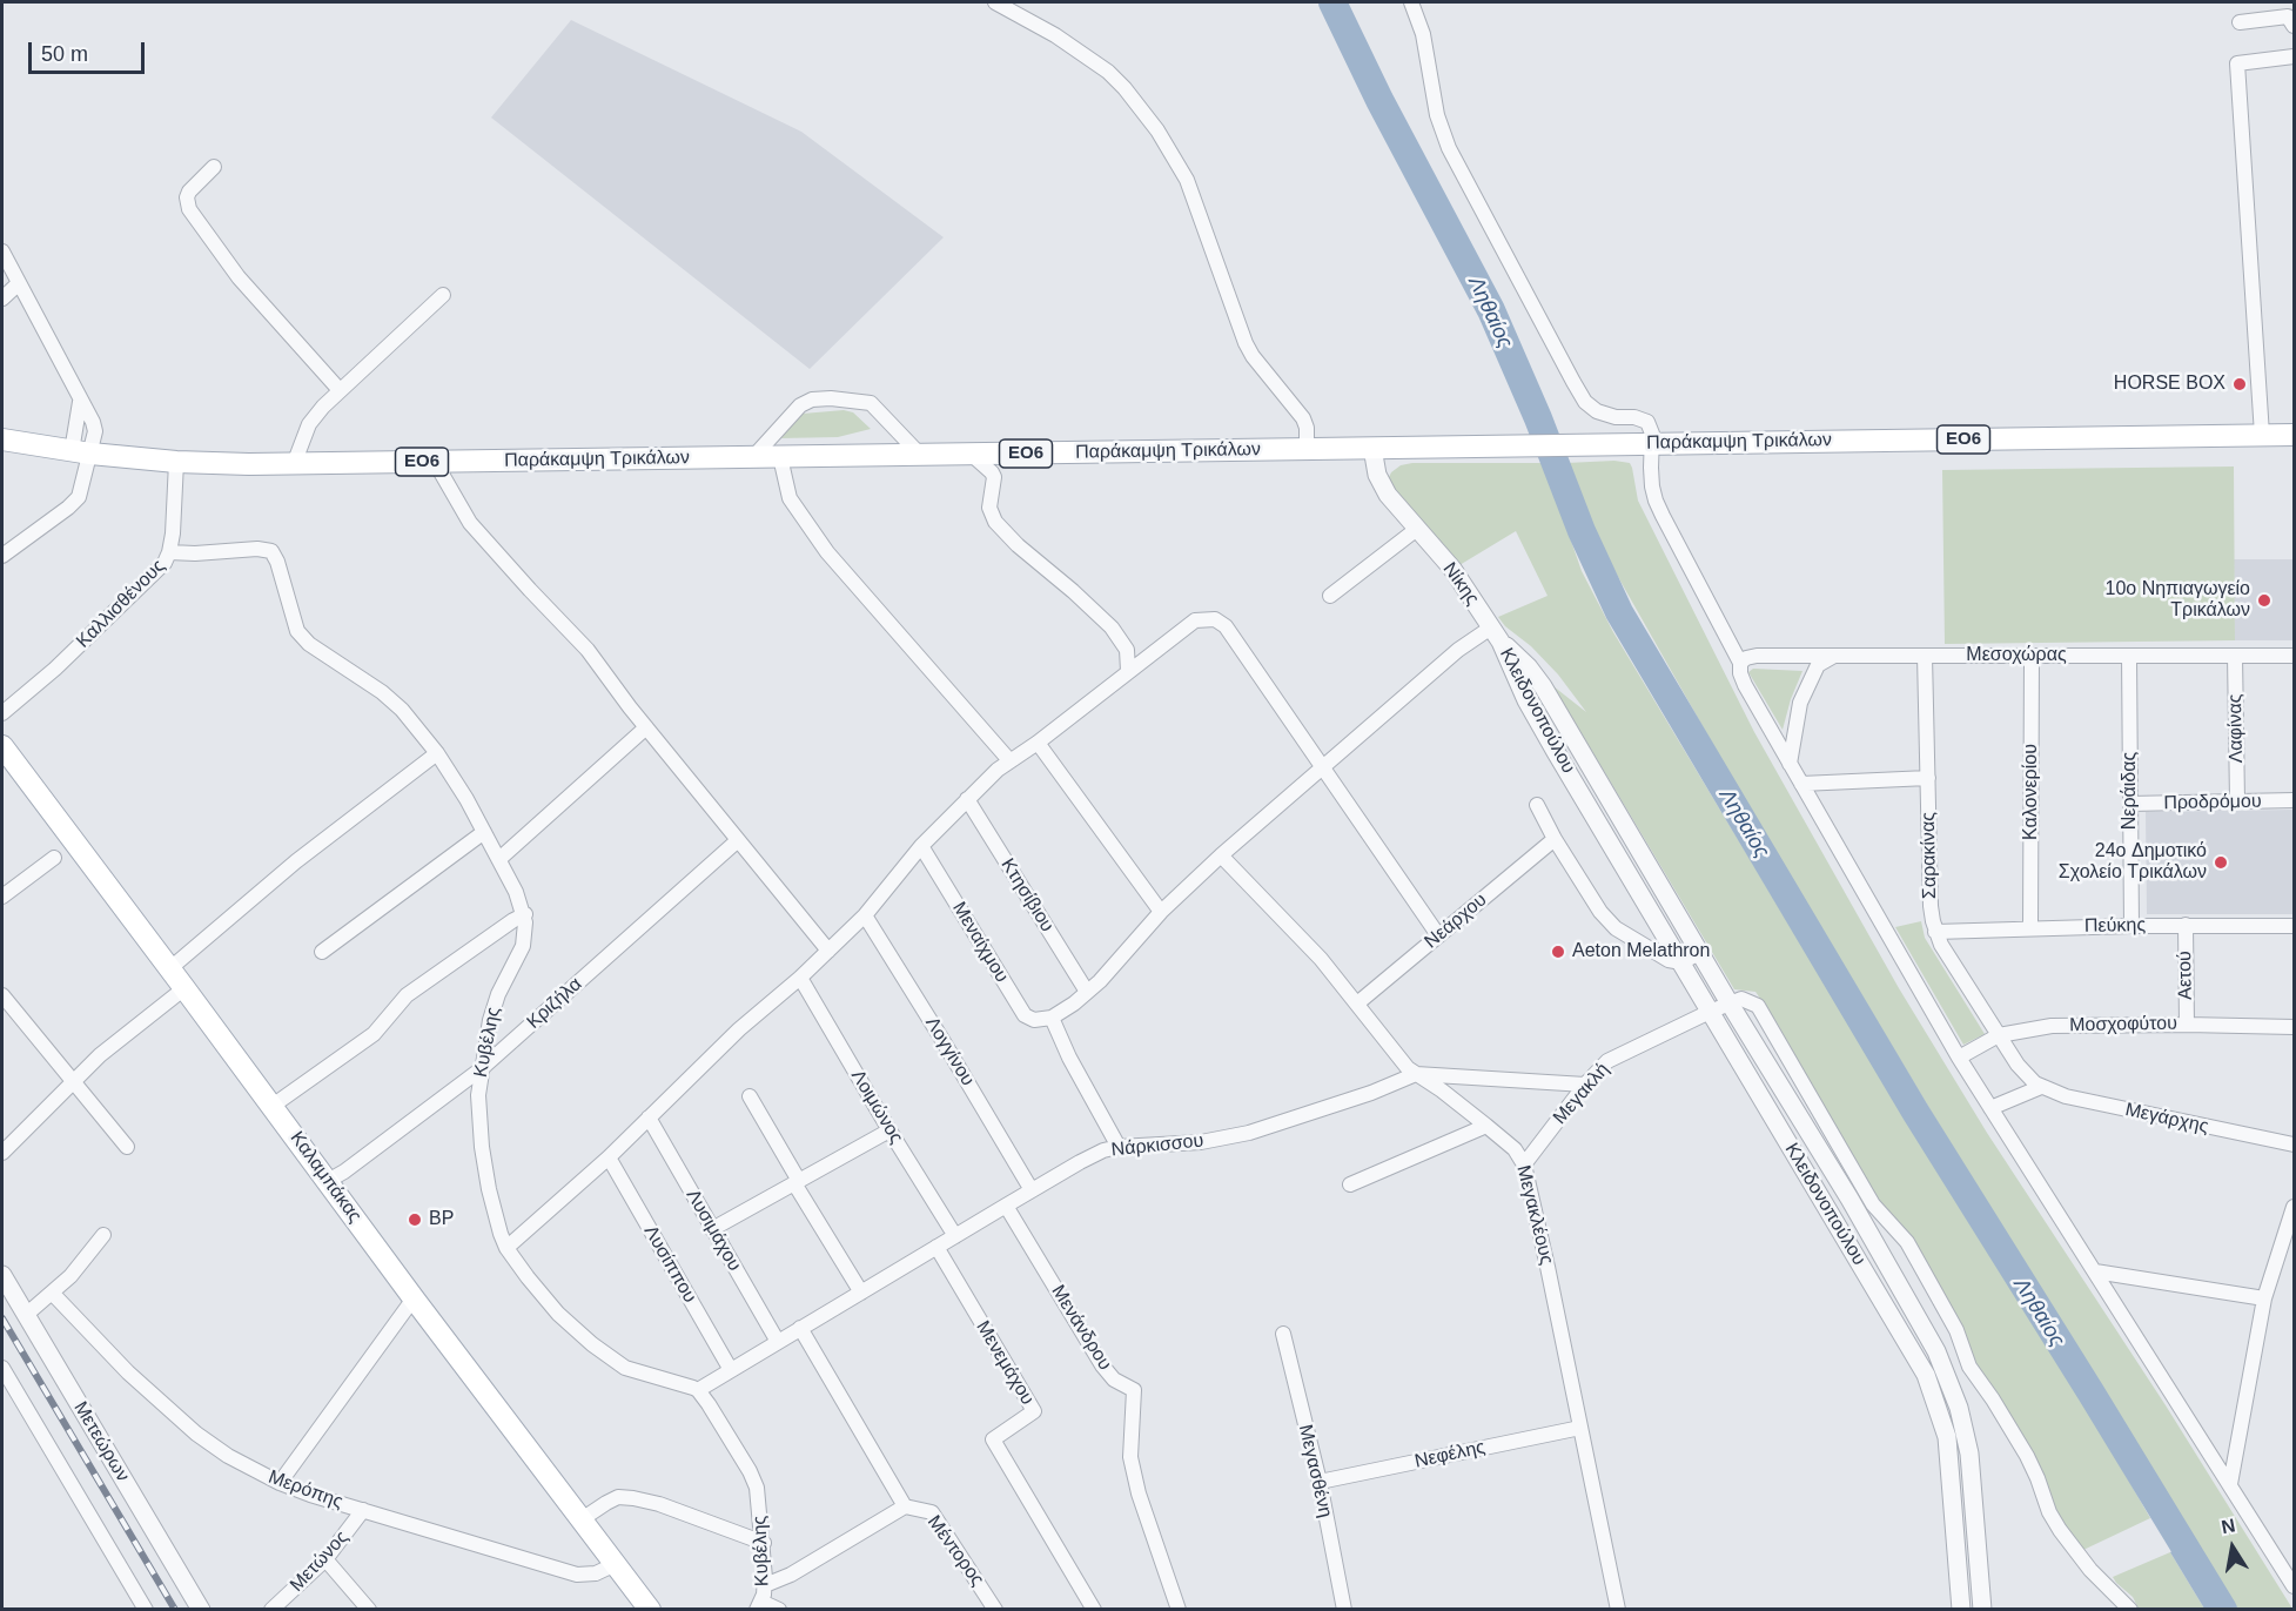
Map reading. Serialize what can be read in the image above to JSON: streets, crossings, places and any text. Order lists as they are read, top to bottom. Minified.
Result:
{"streets":{"main road":["ΕΟ6","Παράκαμψη Τρικάλων","Καλαμπάκας"],"street":["Νίκης","Καλλισθένους","Μεσοχώρας","Κλειδονοπούλου","Λαφίνας","Νεράιδας","Καλονερίου","Προδρόμου","Σαρακίνας","Κτησίβιου","Νεάρχου","Πεύκης","Μεναίχμου","Αετού","Κριζήλα","Μοσχοφύτου","Κυβέλης","Λογγίνου","Μεγακλή","Λοιμώνος","Μεγάρχης","Νάρκισσου","Μεγακλέους","Λυσιμάχου","Λυσίππου","Μενάνδρου","Μενεμάχου","Μετεώρων","Νεφέλης","Μεγασθένη","Μερόπης","Μέντορος","Μετώνος"]},"crossings":[["Παράκαμψη Τρικάλων","Νίκης"],["Παράκαμψη Τρικάλων","Καλλισθένους"],["Νίκης","Κλειδονοπούλου"],["Μεσοχώρας","Λαφίνας"],["Μεσοχώρας","Νεράιδας"],["Μεσοχώρας","Καλονερίου"],["Μεσοχώρας","Σαρακίνας"],["Κλειδονοπούλου","Μεγακλή"],["Λαφίνας","Προδρόμου"],["Νεράιδας","Προδρόμου"],["Νεράιδας","Πεύκης"],["Καλονερίου","Πεύκης"],["Σαρακίνας","Πεύκης"],["Σαρακίνας","Μοσχοφύτου"],["Σαρακίνας","Μεγάρχης"],["Νεάρχου","Μεγακλέους"],["Πεύκης","Αετού"],["Αετού","Μοσχοφύτου"],["Κριζήλα","Κυβέλης"],["Κριζήλα","Καλαμπάκας"],["Μοσχοφύτου","Μεγάρχης"],["Κυβέλης","Νάρκισσου"],["Λογγίνου","Νάρκισσου"],["Μεγακλή","Νάρκισσου"],["Μεγακλή","Μεγακλέους"],["Λοιμώνος","Νάρκισσου"],["Νάρκισσου","Μεγακλέους"],["Νάρκισσου","Λυσιμάχου"],["Νάρκισσου","Λυσίππου"],["Νάρκισσου","Μενάνδρου"],["Νάρκισσου","Μενεμάχου"],["Καλαμπάκας","Μερόπης"],["Μεγακλέους","Νεφέλης"],["Νεφέλης","Μεγασθένη"],["Μερόπης","Μετώνος"]],"water":["Ληθαίος"],"places":["HORSE BOX","10ο Νηπιαγωγείο Τρικάλων","24ο Δημοτικό Σχολείο Τρικάλων","Aeton Melathron","BP"],"scale_bar":"50 m","north":"top"}
